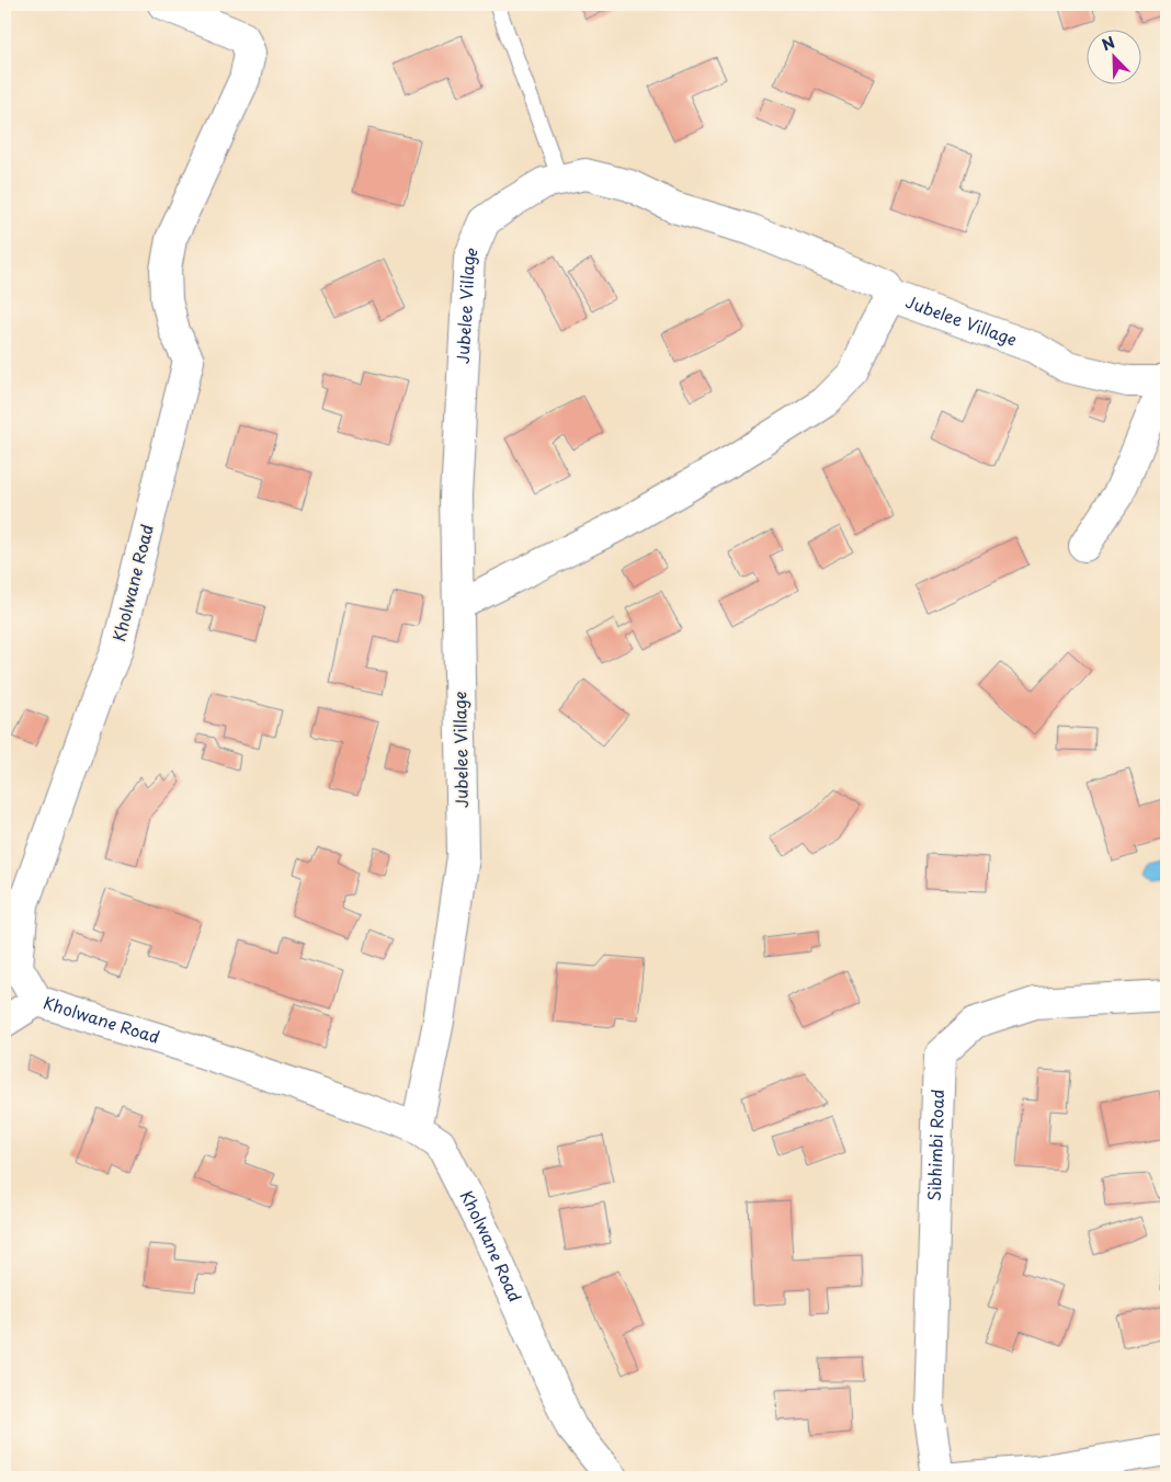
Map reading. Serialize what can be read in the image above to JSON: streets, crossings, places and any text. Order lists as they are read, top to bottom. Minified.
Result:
{"streets":{"street":["Jubelee Village","Kholwane Road","Sibhimbi Road"]},"crossings":[["Jubelee Village","Kholwane Road"]],"north":"top left"}
